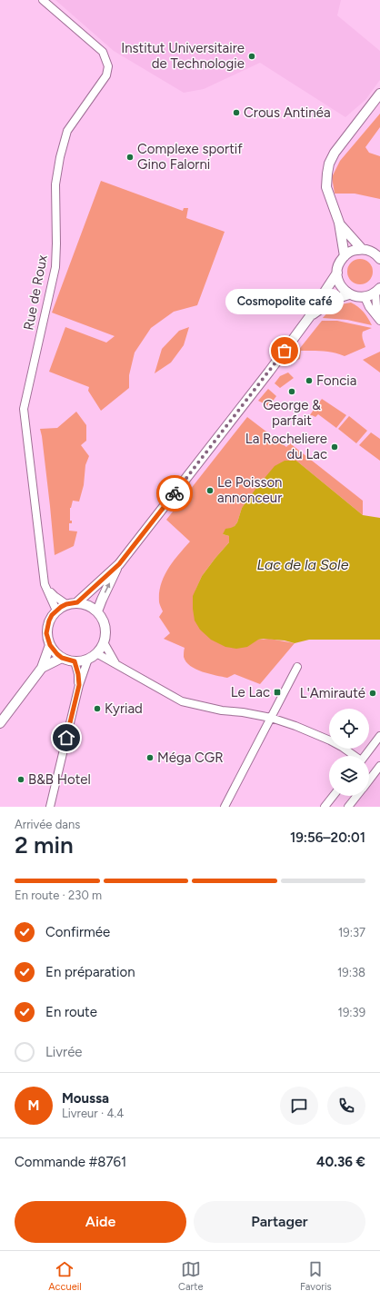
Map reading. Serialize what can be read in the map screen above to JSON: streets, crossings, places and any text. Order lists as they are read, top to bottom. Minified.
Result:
{"streets":{"street":["Rue de Roux"]},"water":["Lac de la Sole"],"places":{"other":["Institut Universitaire de Technologie","Crous Antinéa","Complexe sportif Gino Falorni","Cosmopolite café","Foncia","George & parfait","La Rocheliere du Lac","Le Poisson annonceur","L'Amirauté","Kyriad","Méga CGR","B&B Hotel"],"transit":["Le Lac"]},"page":{"bubble":"Cosmopolite café","heading":["2 min","Arrivée dans","19:56–20:01"],"panel":["Moussa","Livreur · 4.4","Commande #8761","40.36 €"],"bar":"En route · 230 m","list":[["Confirmée","19:37"],["En préparation","19:38"],["En route","19:39"],"Livrée"],"round":"M","buttons":["Aide","Partager"],"tabs":["Accueil","Carte","Favoris"]}}
